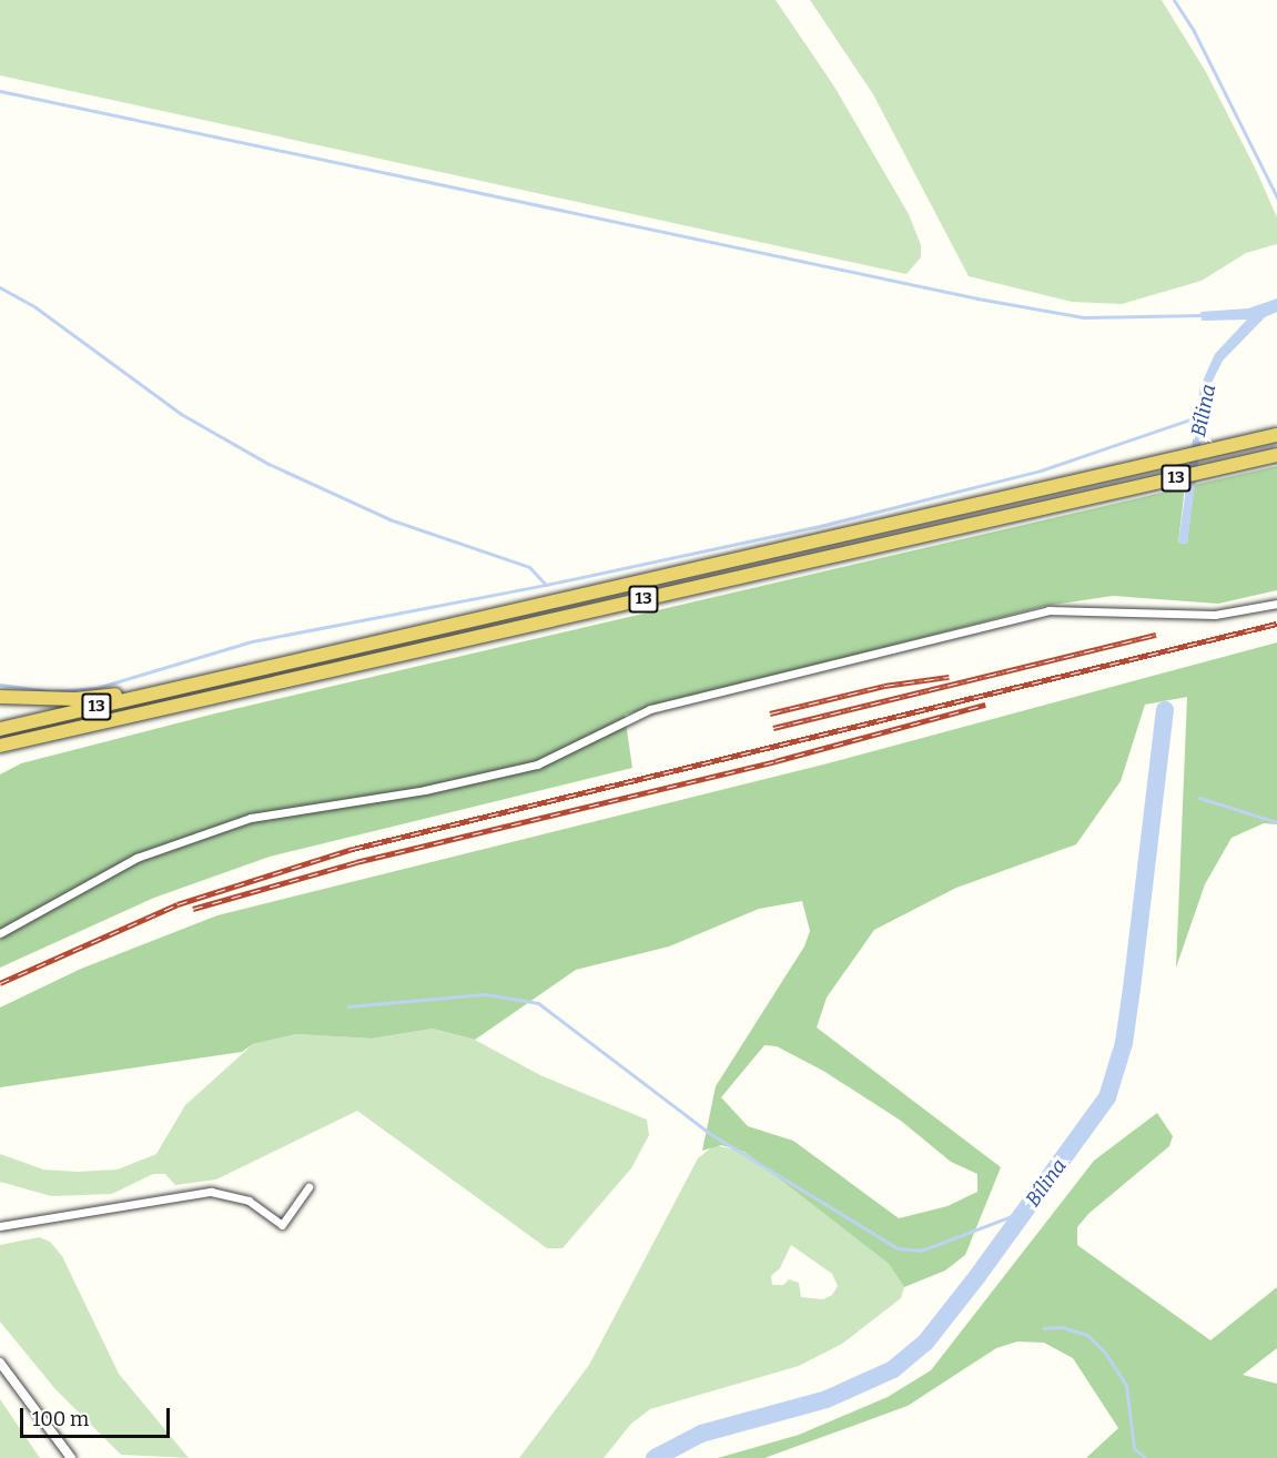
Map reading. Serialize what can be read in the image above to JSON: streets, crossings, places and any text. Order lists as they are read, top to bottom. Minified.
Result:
{"streets":{"highway":["13"]},"water":["Bílina"],"scale_bar":"100 m"}
